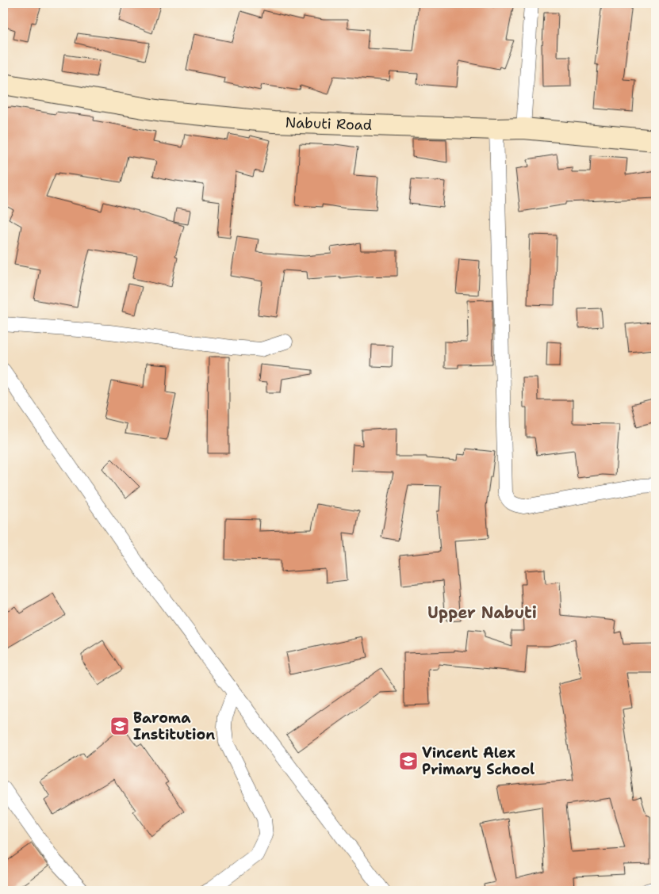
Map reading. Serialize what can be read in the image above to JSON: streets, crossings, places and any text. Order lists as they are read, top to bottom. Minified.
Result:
{"streets":{"street":["Nabuti Road"]},"districts":["Upper Nabuti"],"places":{"school or university":["Baroma Institution","Vincent Alex Primary School"]}}
